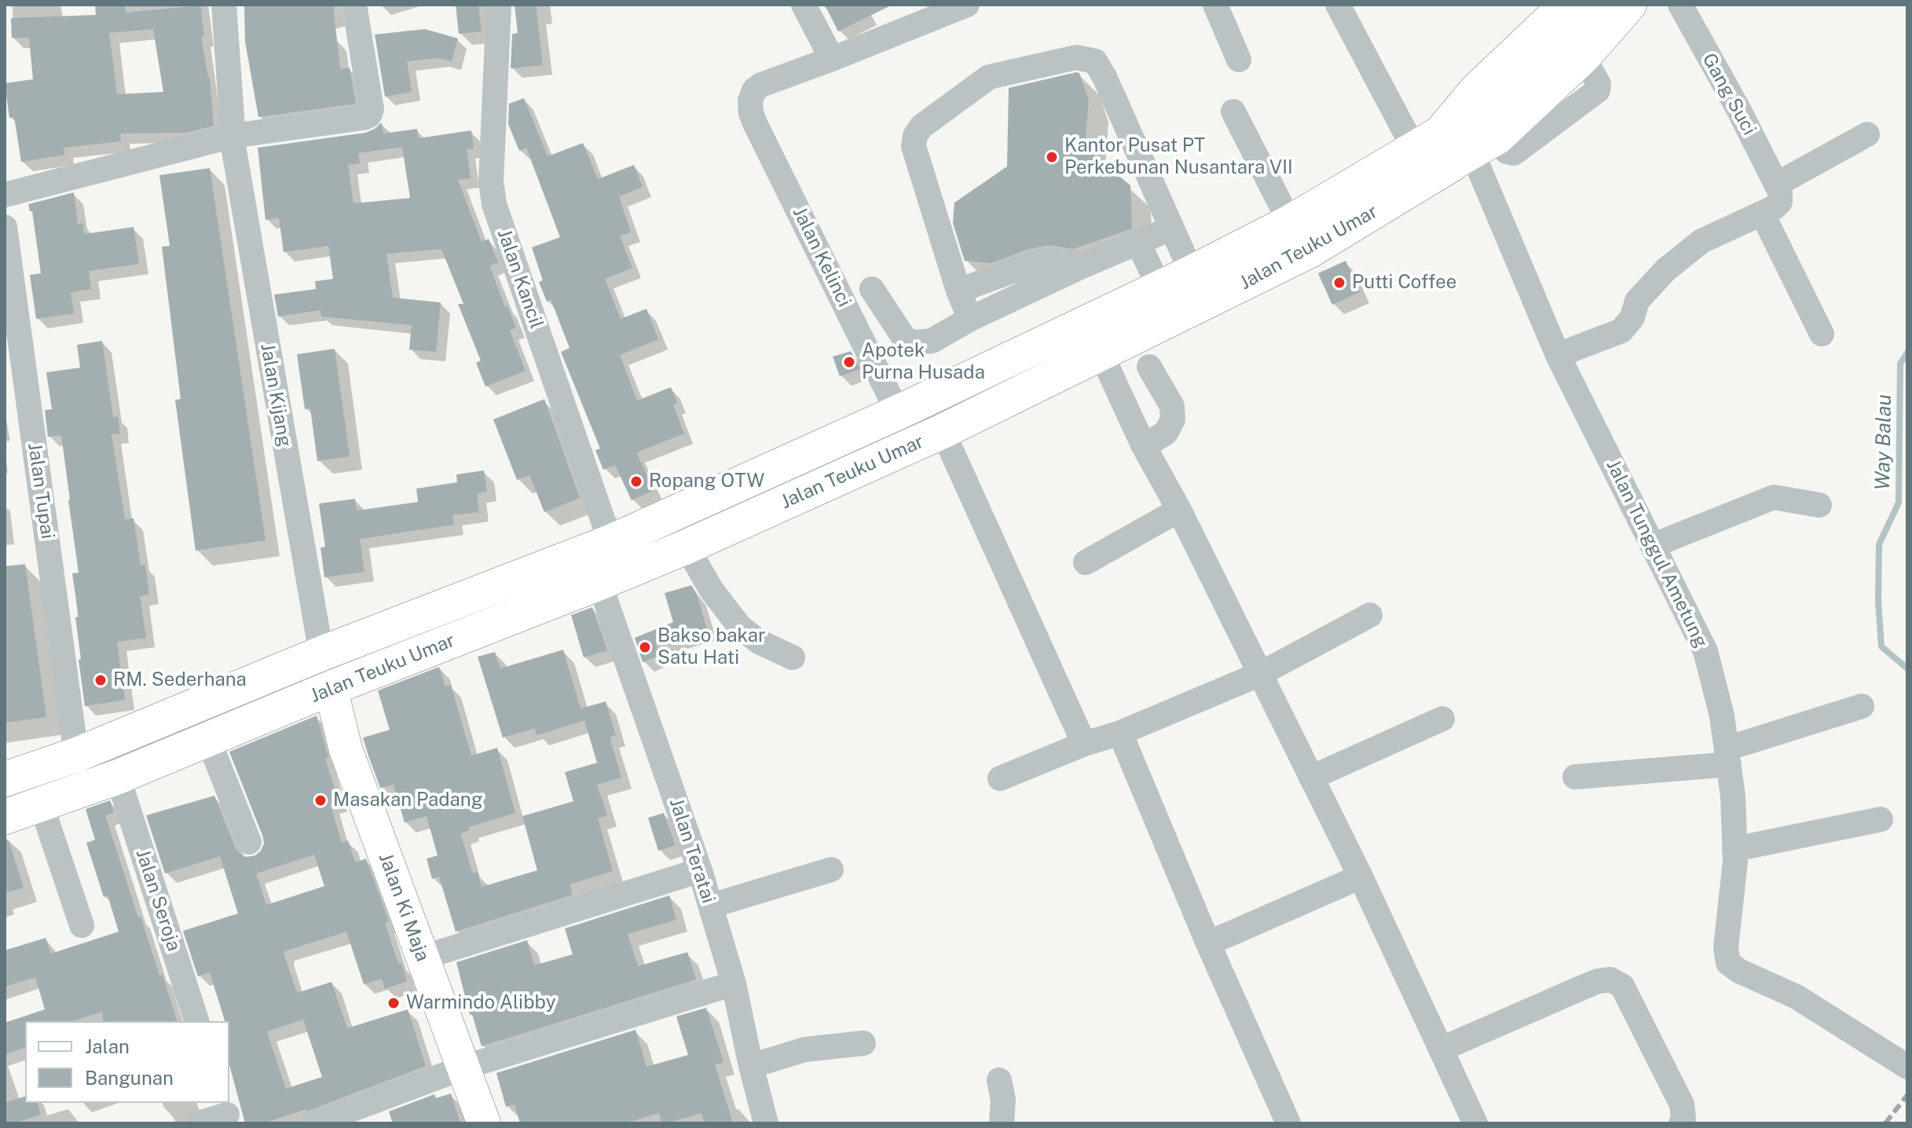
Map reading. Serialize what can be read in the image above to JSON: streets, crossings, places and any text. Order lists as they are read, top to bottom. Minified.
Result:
{"streets":{"highway":["Jalan Teuku Umar"],"main road":["Jalan Ki Maja"],"street":["Gang Suci","Jalan Kelinci","Jalan Kancil","Jalan Kijang","Jalan Tupai","Jalan Tunggul Ametung","Jalan Teratai","Jalan Seroja"]},"crossings":[["Jalan Teuku Umar","Jalan Kelinci"],["Jalan Teuku Umar","Jalan Kancil"],["Jalan Teuku Umar","Jalan Kijang"],["Jalan Teuku Umar","Jalan Tupai"],["Jalan Teuku Umar","Jalan Tunggul Ametung"],["Jalan Teuku Umar","Jalan Teratai"],["Jalan Teuku Umar","Jalan Seroja"],["Jalan Teuku Umar","Jalan Ki Maja"]],"water":["Way Balau"],"places":["Kantor Pusat PT Perkebunan Nusantara VII","Putti Coffee","Apotek Purna Husada","Ropang OTW","Bakso bakar Satu Hati","RM. Sederhana","Masakan Padang","Warmindo Alibby"],"legend":["Jalan","Bangunan"]}
